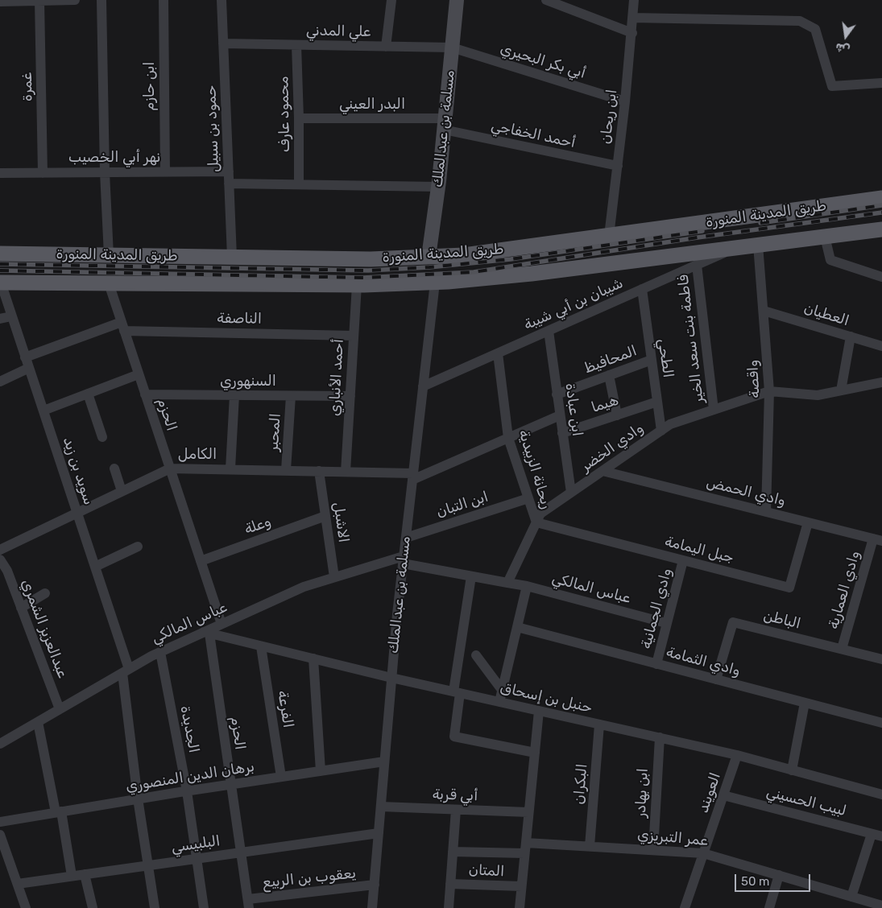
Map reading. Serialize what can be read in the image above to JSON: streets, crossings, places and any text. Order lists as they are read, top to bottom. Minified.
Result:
{"streets":{"main road":["مسلمة بن عبدالملك","طريق المدينة المنورة"],"street":["علي المدني","أبي بكر البحيري","ابن حازم","غمرة","البدر العيني","محمود عارف","ابن ريحان","حمود بن سبيل","أحمد الخفاجي","نهر أبي الخصيب","شيبان بن أبي شيبة","العطيان","الناصفة","فاطمة بنت سعد الخير","الطحي","المحافيظ","أحمد الأنباري","واقصة","السنهوري","هيما","ابن عبادة","الحزم","المحبر","وادي الخضر","الكامل","ريحانة الزبيدية","سويد بن زيد","وادي الحمض","ابن التبان","الاشبل","وعلة","جبل اليمامة","عباس المالكي","وادي العمارية","وادي الجمانية","الباطن","عبدالعزيز الشمري","وادي الثمامة","حنبل بن إسحاق","الفرعة","الجديدة","برهان الدين المنصوري","البكران","ابن بهادر","العويند","أبي قربة","لبيب الحسيني","عمر التبريزي","البلبيسي","المتان","يعقوب بن الربيع"]},"crossings":[["علي المدني","أبي بكر البحيري"],["علي المدني","محمود عارف"],["علي المدني","حمود بن سبيل"],["علي المدني","مسلمة بن عبدالملك"],["أبي بكر البحيري","ابن ريحان"],["أبي بكر البحيري","مسلمة بن عبدالملك"],["ابن حازم","نهر أبي الخصيب"],["غمرة","نهر أبي الخصيب"],["البدر العيني","محمود عارف"],["البدر العيني","مسلمة بن عبدالملك"],["البدر العيني","أحمد الخفاجي"],["ابن ريحان","أحمد الخفاجي"],["ابن ريحان","طريق المدينة المنورة"],["حمود بن سبيل","نهر أبي الخصيب"],["حمود بن سبيل","طريق المدينة المنورة"],["مسلمة بن عبدالملك","أحمد الخفاجي"],["مسلمة بن عبدالملك","طريق المدينة المنورة"],["مسلمة بن عبدالملك","شيبان بن أبي شيبة"],["مسلمة بن عبدالملك","الكامل"],["مسلمة بن عبدالملك","ابن التبان"],["مسلمة بن عبدالملك","عباس المالكي"],["مسلمة بن عبدالملك","حنبل بن إسحاق"],["مسلمة بن عبدالملك","برهان الدين المنصوري"],["مسلمة بن عبدالملك","أبي قربة"],["مسلمة بن عبدالملك","البلبيسي"],["مسلمة بن عبدالملك","يعقوب بن الربيع"],["طريق المدينة المنورة","شيبان بن أبي شيبة"],["طريق المدينة المنورة","أحمد الأنباري"],["طريق المدينة المنورة","واقصة"],["طريق المدينة المنورة","الحزم"],["طريق المدينة المنورة","سويد بن زيد"],["شيبان بن أبي شيبة","فاطمة بنت سعد الخير"],["شيبان بن أبي شيبة","الطحي"],["شيبان بن أبي شيبة","ابن عبادة"],["شيبان بن أبي شيبة","ريحانة الزبيدية"],["العطيان","واقصة"],["الناصفة","أحمد الأنباري"],["الناصفة","الحزم"],["الناصفة","سويد بن زيد"],["فاطمة بنت سعد الخير","وادي الخضر"],["الطحي","المحافيظ"],["الطحي","هيما"],["الطحي","وادي الخضر"],["المحافيظ","ابن عبادة"],["أحمد الأنباري","السنهوري"],["أحمد الأنباري","الكامل"],["واقصة","وادي الخضر"],["واقصة","وادي الحمض"],["السنهوري","الحزم"],["السنهوري","المحبر"],["هيما","ابن عبادة"],["ابن عبادة","وادي الخضر"],["ابن عبادة","الكامل"],["الحزم","الكامل"],["الحزم","وعلة"],["الحزم","عباس المالكي"],["الحزم","حنبل بن إسحاق"],["الحزم","برهان الدين المنصوري"],["الحزم","البلبيسي"],["الحزم","يعقوب بن الربيع"],["المحبر","الكامل"],["وادي الخضر","ريحانة الزبيدية"],["وادي الخضر","وادي الحمض"],["وادي الخضر","جبل اليمامة"],["وادي الخضر","عباس المالكي"],["الكامل","ريحانة الزبيدية"],["الكامل","سويد بن زيد"],["الكامل","الاشبل"],["ريحانة الزبيدية","ابن التبان"],["ريحانة الزبيدية","جبل اليمامة"],["سويد بن زيد","عباس المالكي"],["سويد بن زيد","برهان الدين المنصوري"],["سويد بن زيد","البلبيسي"],["وادي الحمض","جبل اليمامة"],["وادي الحمض","وادي العمارية"],["الاشبل","وعلة"],["الاشبل","عباس المالكي"],["جبل اليمامة","وادي الجمانية"],["عباس المالكي","وادي الجمانية"],["عباس المالكي","عبدالعزيز الشمري"],["عباس المالكي","حنبل بن إسحاق"],["عباس المالكي","الجديدة"],["وادي العمارية","الباطن"],["وادي الجمانية","وادي الثمامة"],["الباطن","وادي الثمامة"],["حنبل بن إسحاق","الفرعة"],["حنبل بن إسحاق","البكران"],["حنبل بن إسحاق","ابن بهادر"],["حنبل بن إسحاق","العويند"],["الفرعة","برهان الدين المنصوري"],["الجديدة","برهان الدين المنصوري"],["الجديدة","البلبيسي"],["البكران","عمر التبريزي"],["ابن بهادر","عمر التبريزي"],["العويند","لبيب الحسيني"],["العويند","عمر التبريزي"]],"scale_bar":"50 m","north":"bottom"}
